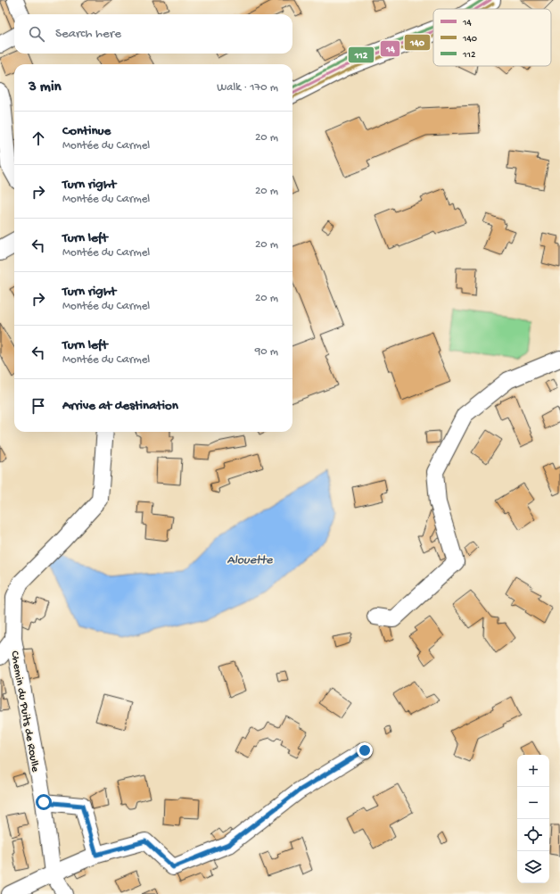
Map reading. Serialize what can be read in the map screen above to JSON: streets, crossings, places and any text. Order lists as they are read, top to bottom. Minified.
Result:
{"streets":{"street":["Chemin du Puits de Roulle"]},"water":["Alouette"],"lines":["transit line 14","transit line 112","transit line 140"],"legend":["14","140","112"],"page":{"search":"Search here","heading":["3 min","Walk · 170 m"],"list":[["Continue","Montée du Carmel","20 m"],["Turn right","Montée du Carmel","20 m"],["Turn left","Montée du Carmel","20 m"],["Turn right","Montée du Carmel","20 m"],["Turn left","Montée du Carmel","90 m"],"Arrive at destination"],"map_buttons":["+","−"]}}
